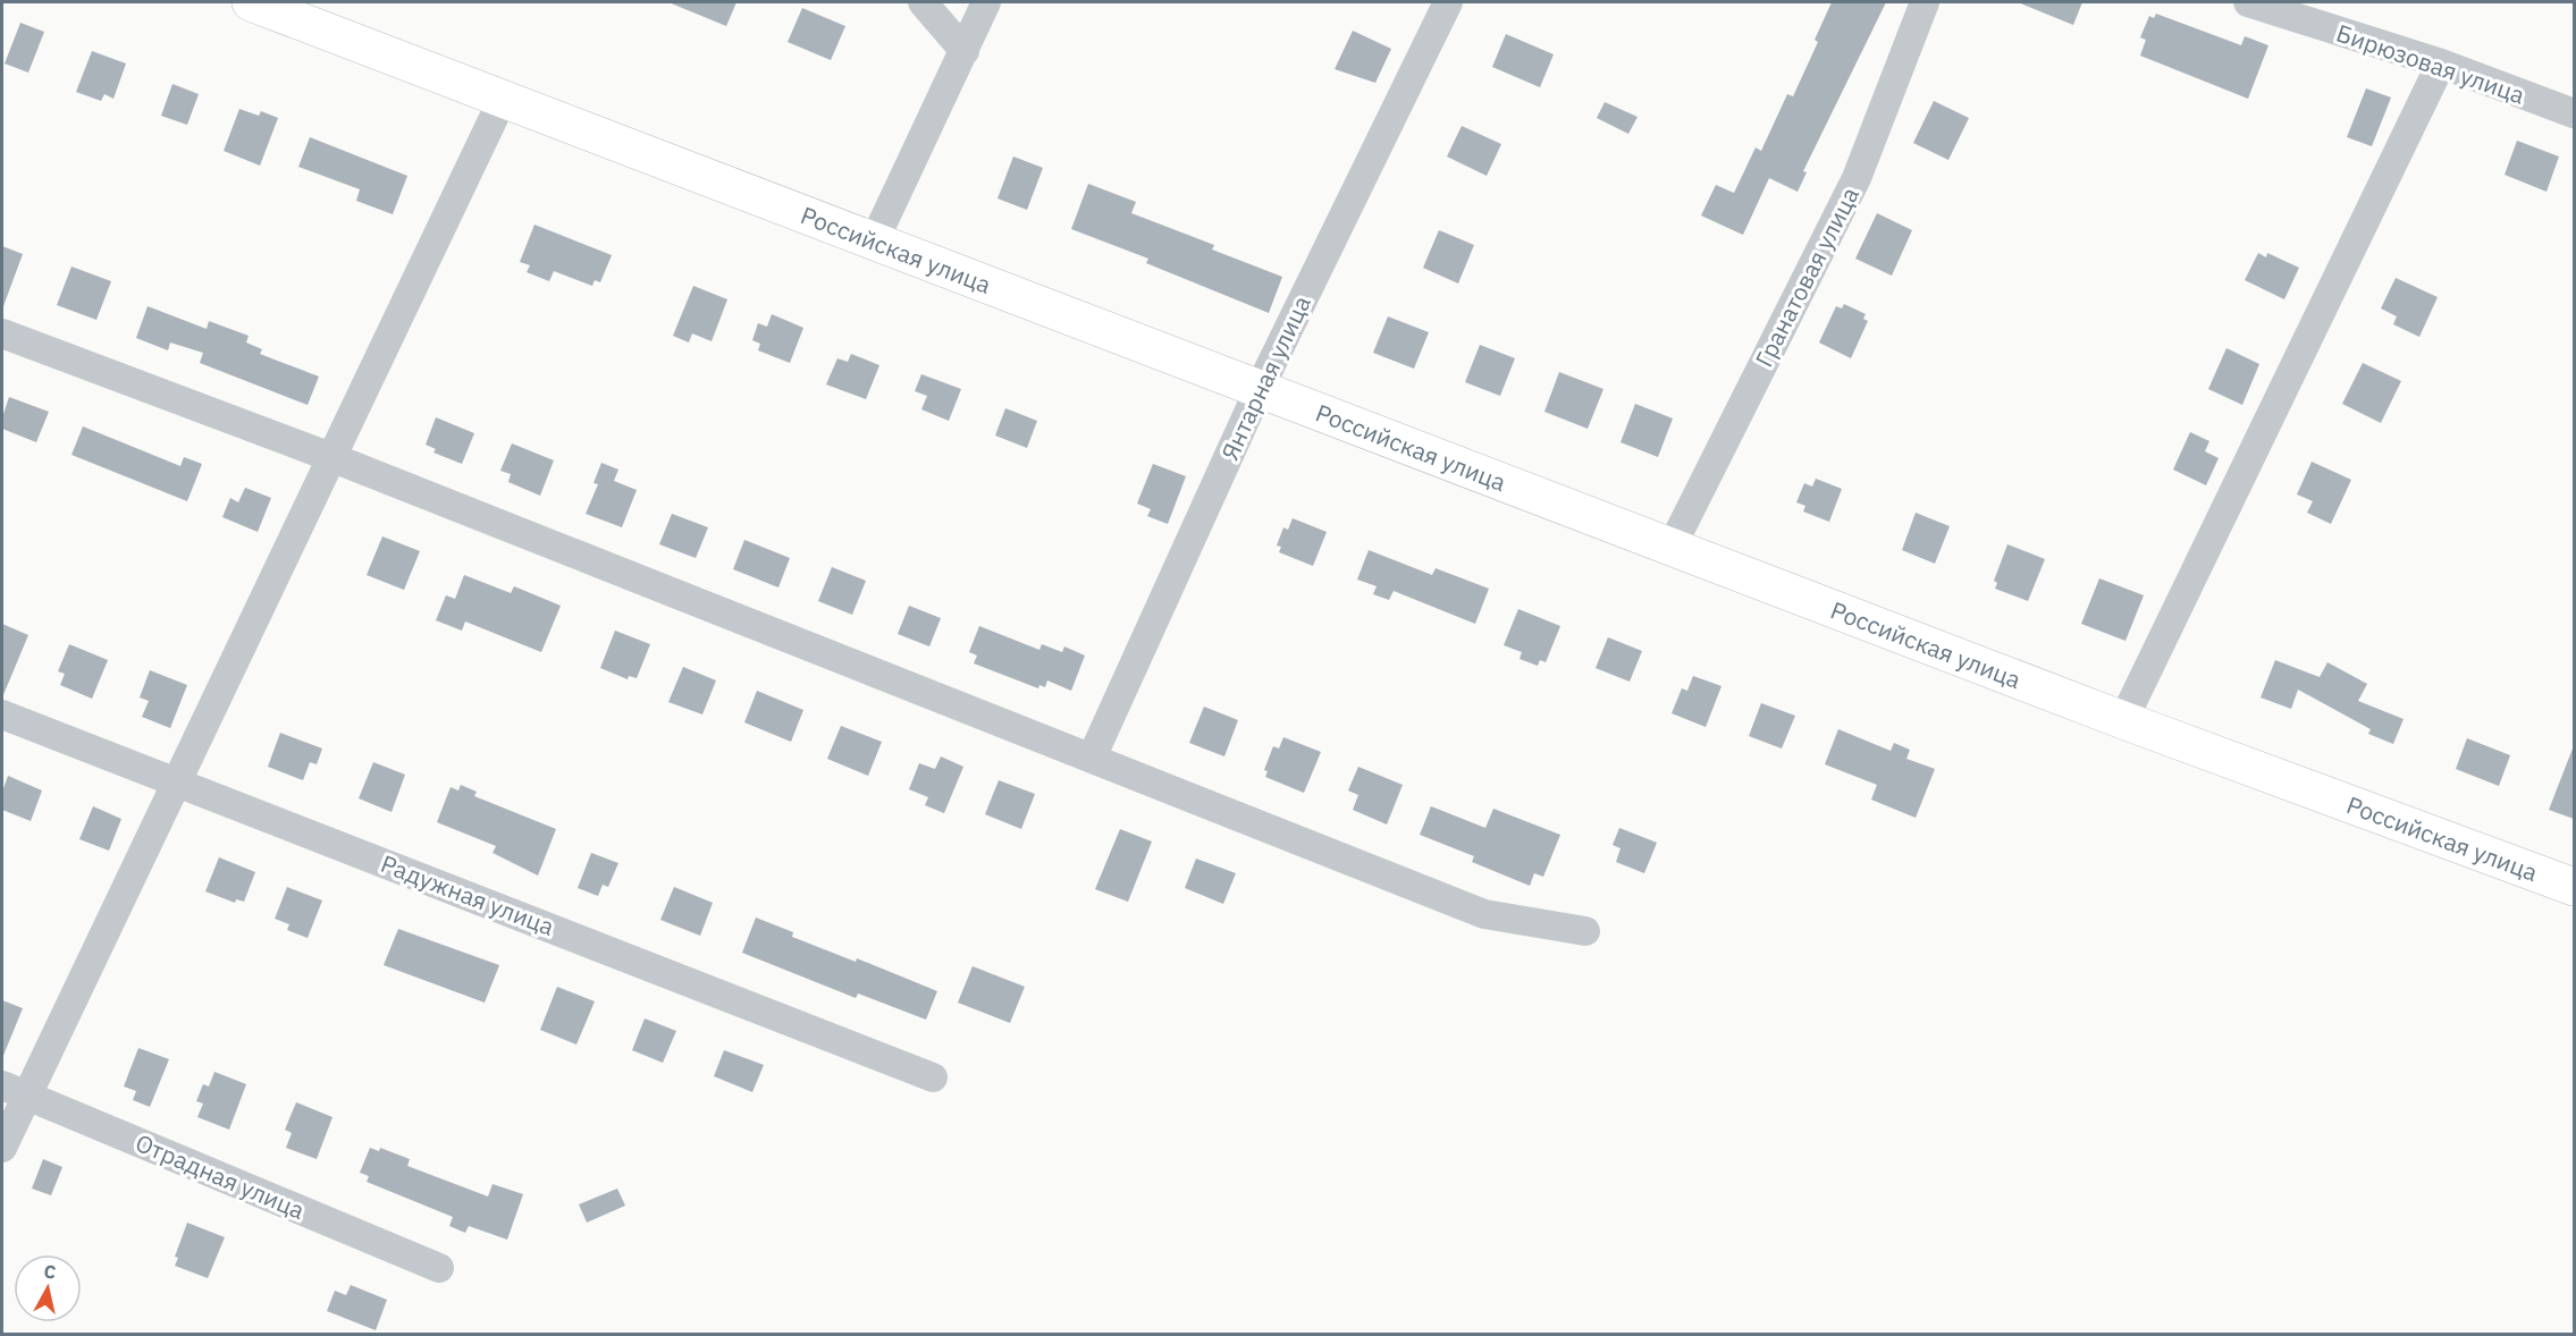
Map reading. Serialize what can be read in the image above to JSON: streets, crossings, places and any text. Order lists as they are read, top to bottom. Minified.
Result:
{"streets":{"main road":["Российская улица"],"street":["Бирюзовая улица","Гранатовая улица","Янтарная улица","Радужная улица","Отрадная улица"]},"crossings":[["Российская улица","Гранатовая улица"],["Российская улица","Янтарная улица"]],"north":"top"}
